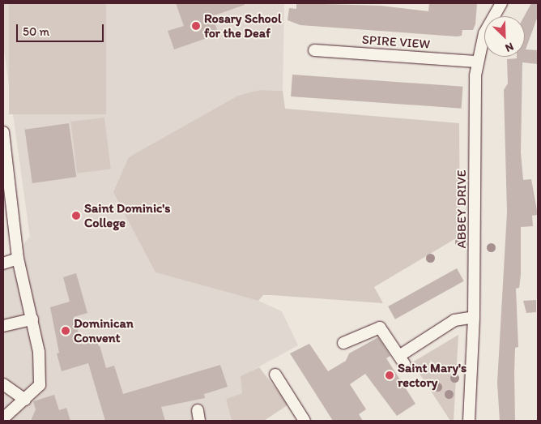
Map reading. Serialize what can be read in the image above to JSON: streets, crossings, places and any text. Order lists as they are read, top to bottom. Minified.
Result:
{"streets":{"street":["SPIRE VIEW","ABBEY DRIVE"]},"crossings":[["SPIRE VIEW","ABBEY DRIVE"]],"places":["Rosary School for the Deaf","Saint Dominic's College","Dominican Convent","Saint Mary's rectory"],"scale_bar":"50 m","north":"bottom right"}
